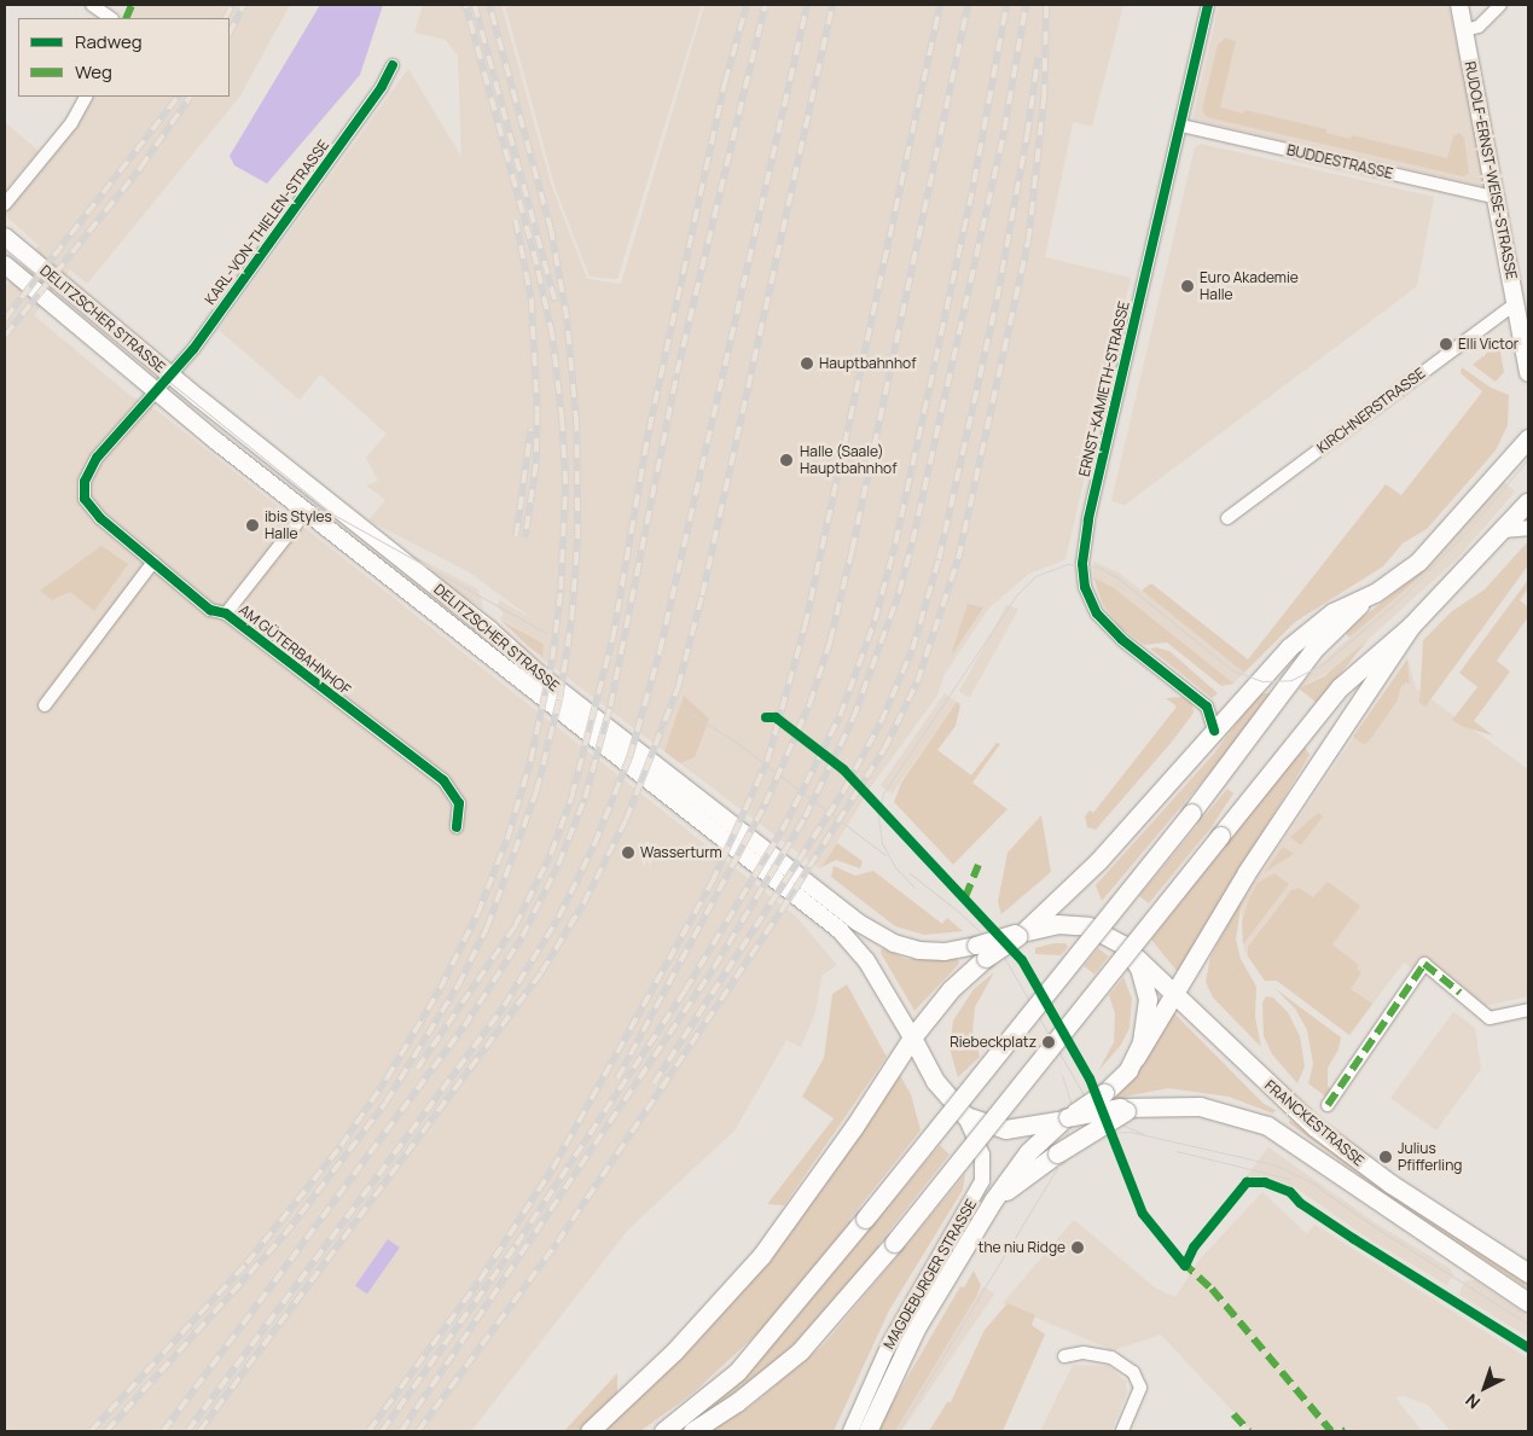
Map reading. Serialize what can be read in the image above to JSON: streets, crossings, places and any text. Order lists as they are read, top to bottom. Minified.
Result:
{"streets":{"main road":["RUDOLF-ERNST-WEISE-STRASSE","DELITZSCHER STRASSE","FRANCKESTRASSE","MAGDEBURGER STRASSE"],"street":["BUDDESTRASSE","KARL-VON-THIELEN-STRASSE","ERNST-KAMIETH-STRASSE","KIRCHNERSTRASSE","AM GÜTERBAHNHOF"]},"crossings":[["BUDDESTRASSE","RUDOLF-ERNST-WEISE-STRASSE"],["BUDDESTRASSE","ERNST-KAMIETH-STRASSE"],["RUDOLF-ERNST-WEISE-STRASSE","KIRCHNERSTRASSE"],["KARL-VON-THIELEN-STRASSE","DELITZSCHER STRASSE"],["KARL-VON-THIELEN-STRASSE","AM GÜTERBAHNHOF"],["DELITZSCHER STRASSE","AM GÜTERBAHNHOF"],["DELITZSCHER STRASSE","FRANCKESTRASSE"],["DELITZSCHER STRASSE","MAGDEBURGER STRASSE"],["FRANCKESTRASSE","MAGDEBURGER STRASSE"]],"places":["Euro Akademie Halle","Elli Victor","Hauptbahnhof","Halle (Saale) Hauptbahnhof","ibis Styles Halle","Wasserturm","Riebeckplatz","Julius Pfifferling","the niu Ridge"],"legend":["Radweg","Weg"],"north":"bottom left"}
